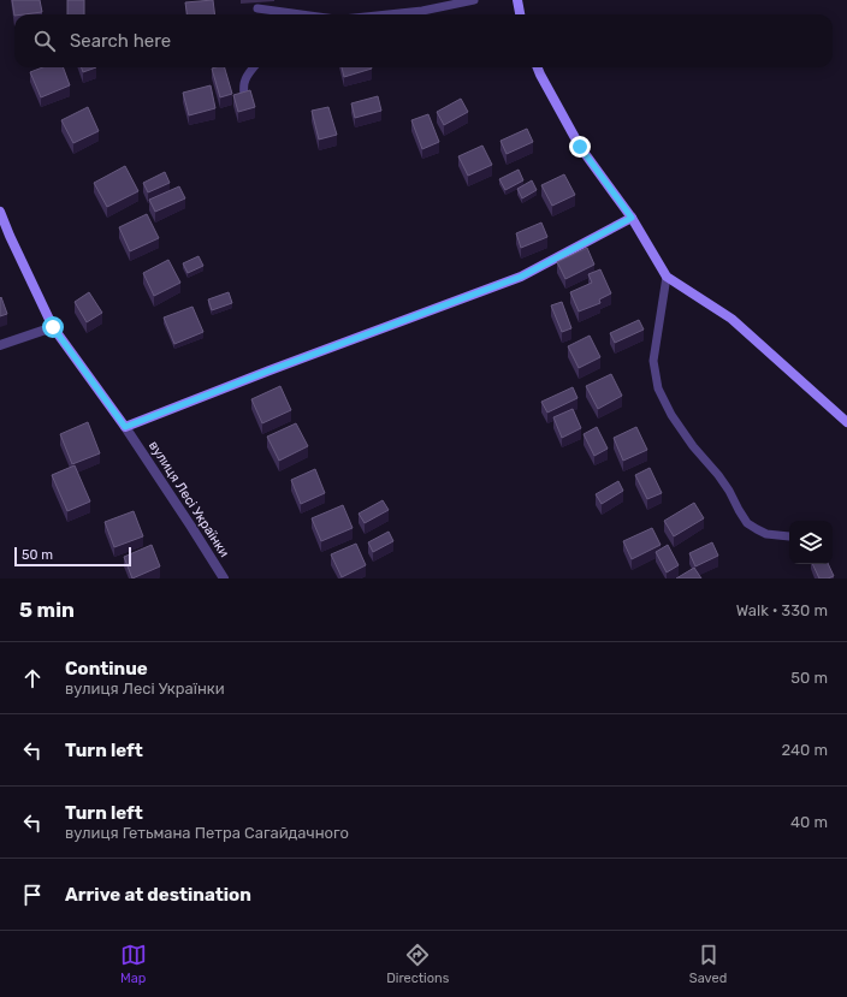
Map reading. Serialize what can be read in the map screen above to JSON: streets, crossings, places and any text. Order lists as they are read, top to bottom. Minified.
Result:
{"streets":{"street":["вулиця Лесі Українки"]},"scale_bar":"50 m","page":{"search":"Search here","scale":"50 m","heading":["5 min","Walk · 330 m"],"list":[["Continue","вулиця Лесі Українки","50 m"],["Turn left","240 m"],["Turn left","вулиця Гетьмана Петра Сагайдачного","40 m"],"Arrive at destination"],"nav":["Map","Directions","Saved"]}}
